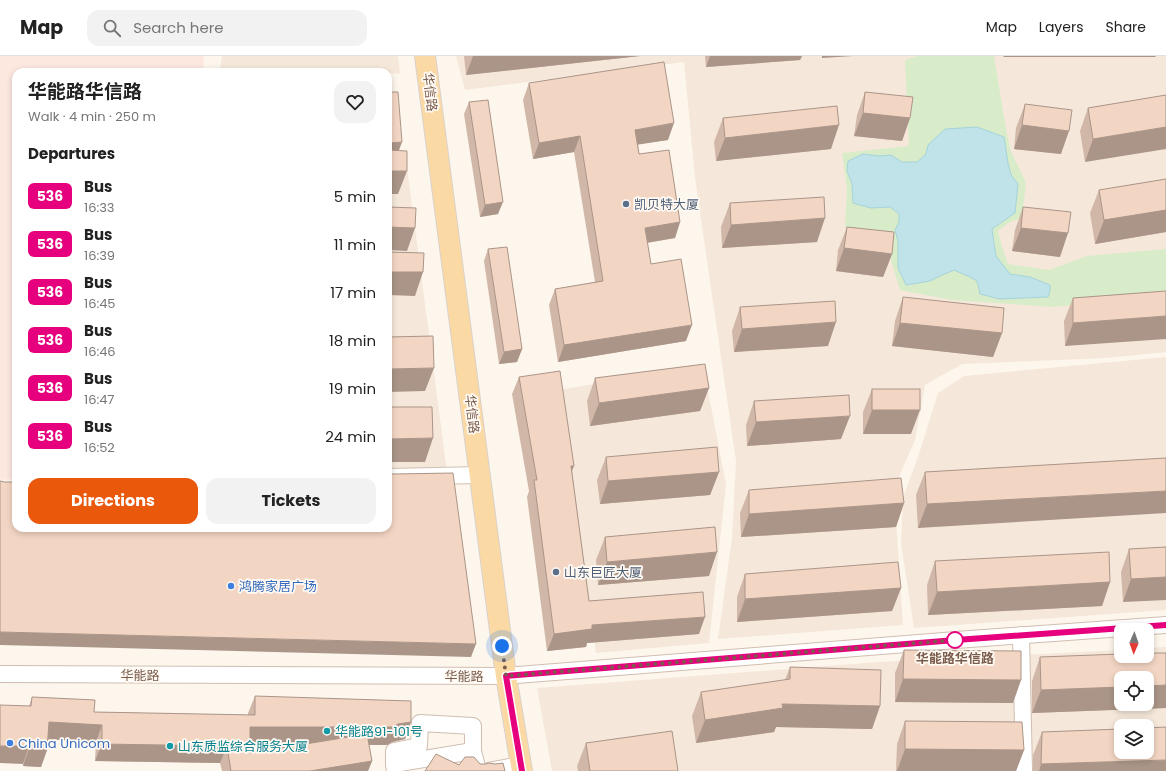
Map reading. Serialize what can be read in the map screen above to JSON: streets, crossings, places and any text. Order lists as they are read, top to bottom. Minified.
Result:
{"streets":{"main road":["华信路"],"street":["华能路"]},"crossings":[["华信路","华能路"]],"places":["凯贝特大厦","山东巨匠大厦","鸿腾家居广场","华能路华信路","华能路91-101号","China Unicom","山东质监综合服务大厦"],"lines":["bus line 536"],"north":"bottom","page":{"header":"Map","search":"Search here","nav":["Map","Layers","Share"],"heading":[["华能路华信路","Walk · 4 min · 250 m"],"Departures"],"list":[{"mark":"536","name":"Bus","note":"16:33","value":"5 min"},{"mark":"536","name":"Bus","note":"16:39","value":"11 min"},{"mark":"536","name":"Bus","note":"16:45","value":"17 min"},{"mark":"536","name":"Bus","note":"16:46","value":"18 min"},{"mark":"536","name":"Bus","note":"16:47","value":"19 min"},{"mark":"536","name":"Bus","note":"16:52","value":"24 min"}],"buttons":["Directions","Tickets"]}}
